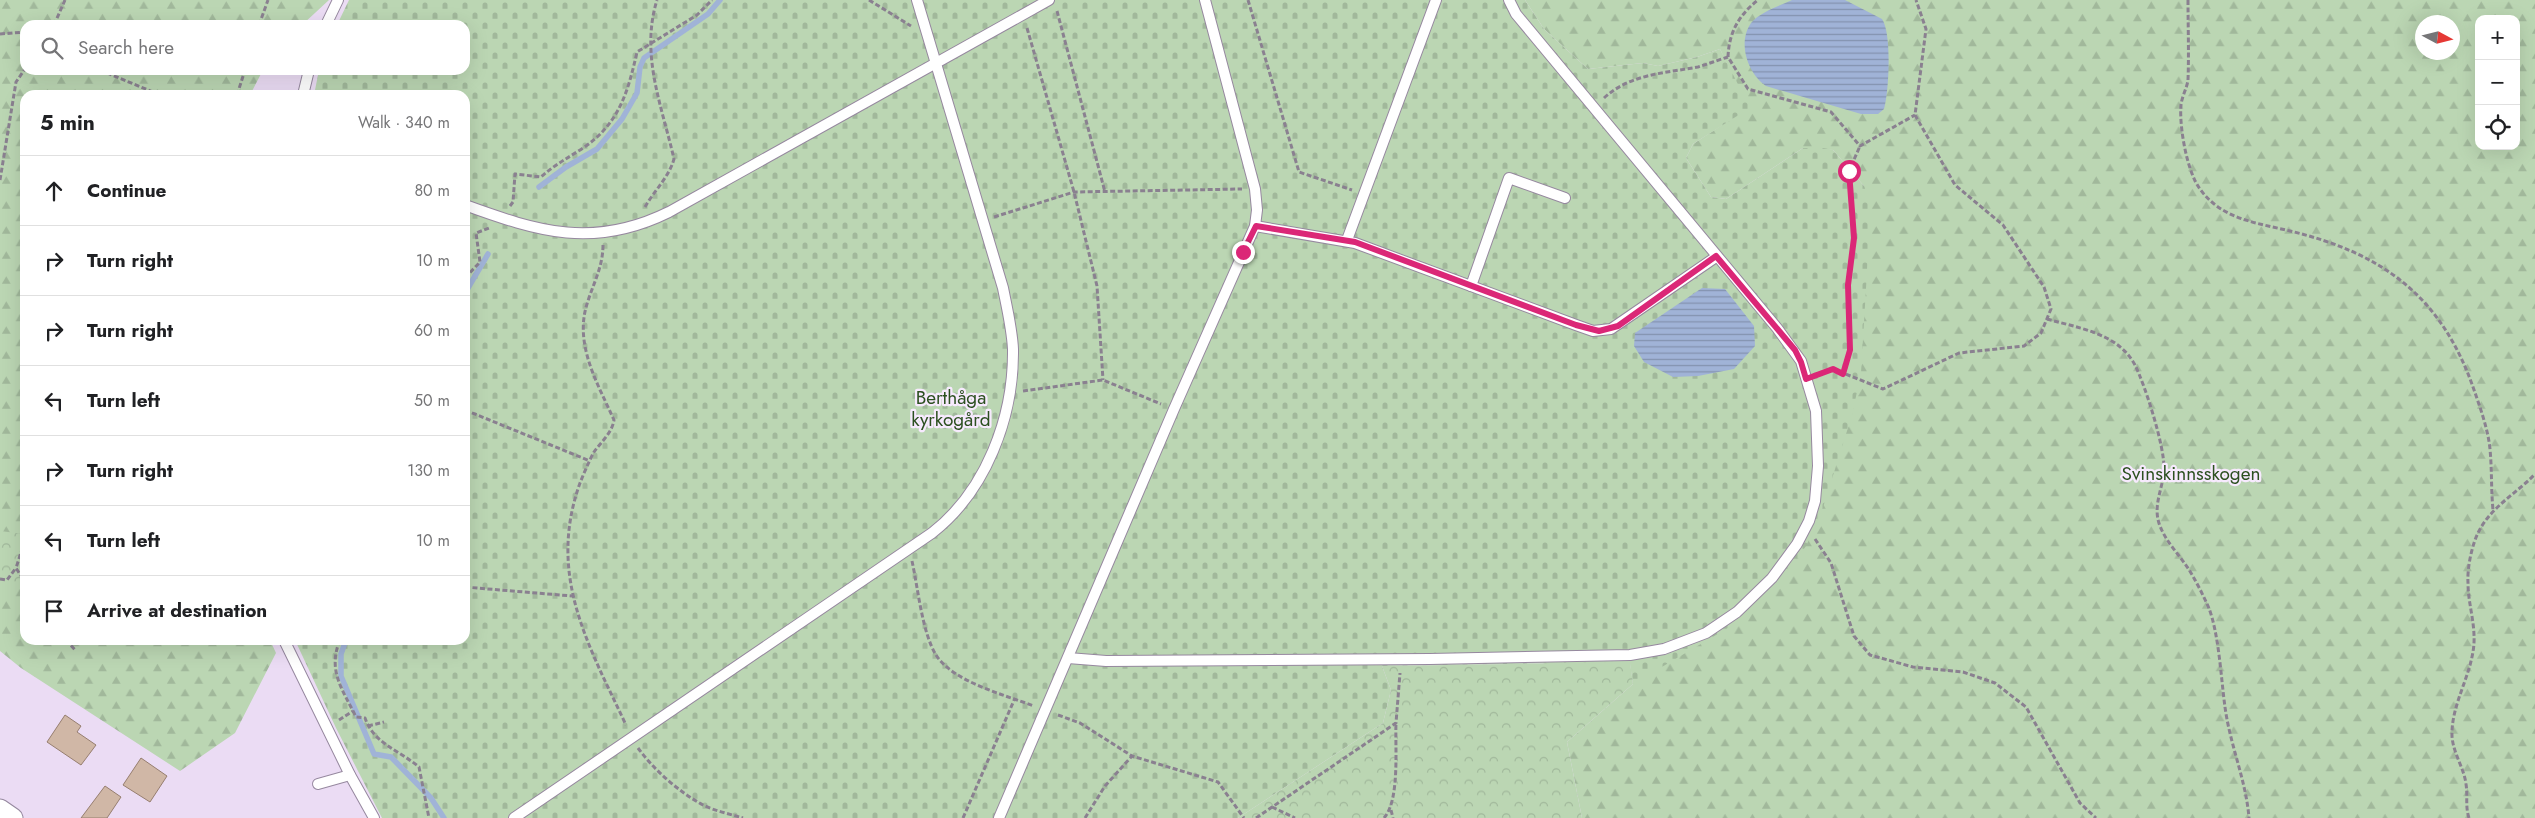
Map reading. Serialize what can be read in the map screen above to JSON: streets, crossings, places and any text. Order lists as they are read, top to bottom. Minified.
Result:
{"parks":["Berthåga kyrkogård","Svinskinnsskogen"],"north":"right","page":{"map_buttons":["+","−"],"search":"Search here","heading":["5 min","Walk · 340 m"],"list":[["Continue","80 m"],["Turn right","10 m"],["Turn right","60 m"],["Turn left","50 m"],["Turn right","130 m"],["Turn left","10 m"],"Arrive at destination"]}}
